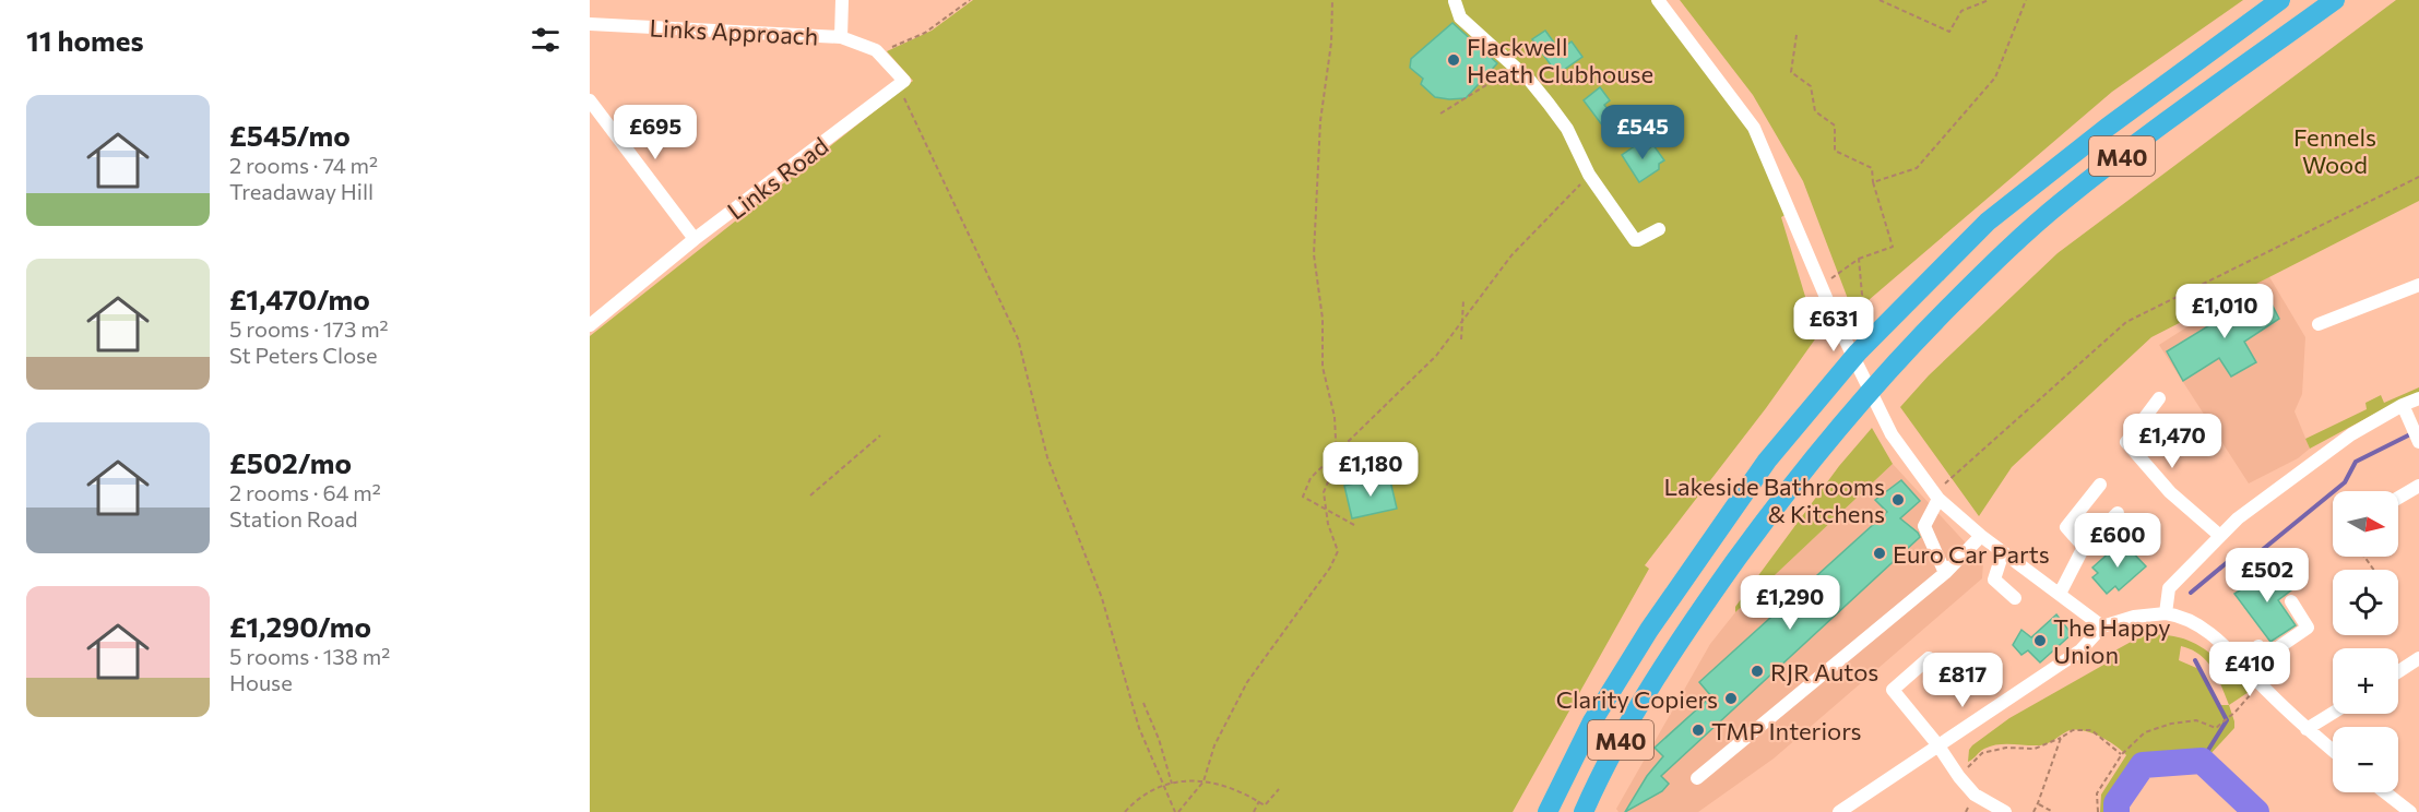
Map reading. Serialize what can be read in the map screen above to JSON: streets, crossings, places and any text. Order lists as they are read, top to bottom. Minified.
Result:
{"streets":{"highway":["M40"],"street":["Links Approach","Links Road"]},"parks":["Fennels Wood"],"places":["Flackwell Heath Clubhouse","Lakeside Bathrooms & Kitchens","Euro Car Parts","The Happy Union","RJR Autos","Clarity Copiers","TMP Interiors"],"north":"right","page":{"heading":"11 homes","list":[{"name":"£545/mo","note":"2 rooms · 74 m² · Treadaway Hill"},{"name":"£1,470/mo","note":"5 rooms · 173 m² · St Peters Close"},{"name":"£502/mo","note":"2 rooms · 64 m² · Station Road"},{"name":"£1,290/mo","note":"5 rooms · 138 m² · House"}],"price":["£695","£545","£1,010","£631","£1,470","£1,180","£600","£502","£1,290","£410","£817"],"map_buttons":["+","−"]}}
